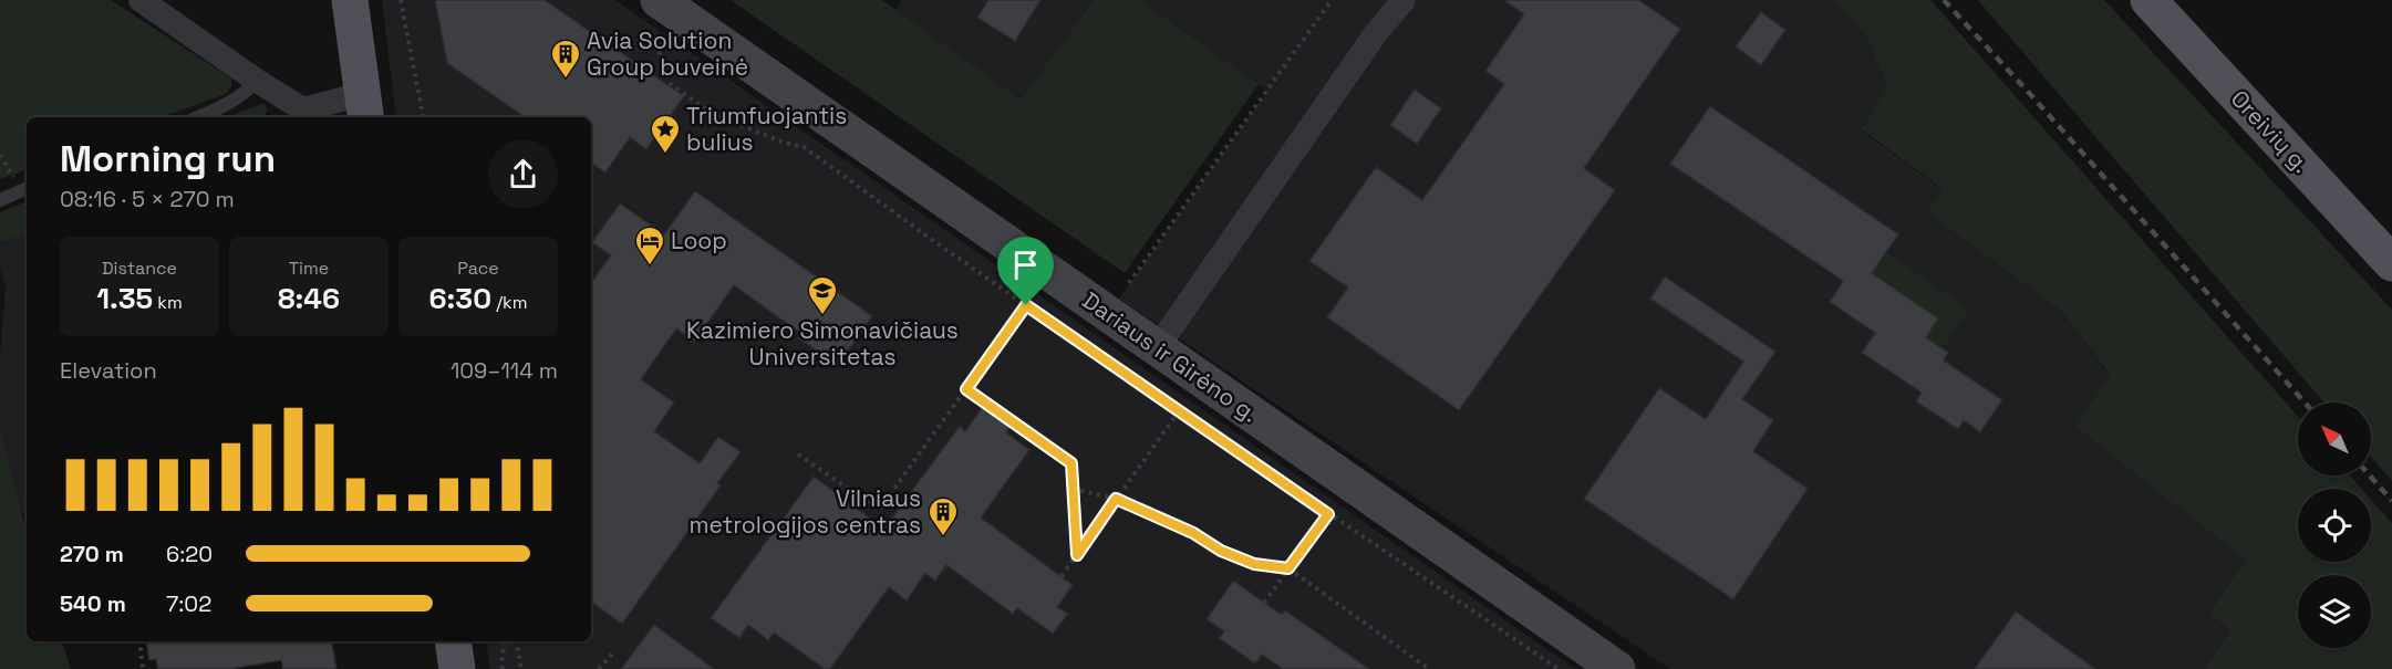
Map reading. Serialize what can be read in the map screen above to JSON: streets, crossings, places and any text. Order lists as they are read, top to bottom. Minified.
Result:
{"streets":{"main road":["Oreivių g.","Dariaus ir Girėno g."]},"places":{"building":["Avia Solution Group buveinė","Vilniaus metrologijos centras"],"place":["Triumfuojantis bulius"],"hotel":["Loop"],"school or university":["Kazimiero Simonavičiaus Universitetas"]},"north":"top left","page":{"heading":["Morning run","08:16 · 5 × 270 m"],"stats":[["Distance","1.35 km"],["Time","8:46"],["Pace","6:30 /km"]],"chart":["Elevation","109–114 m"],"list":[{"name":"270 m","note":"6:20"},{"name":"540 m","note":"7:02"}]}}
